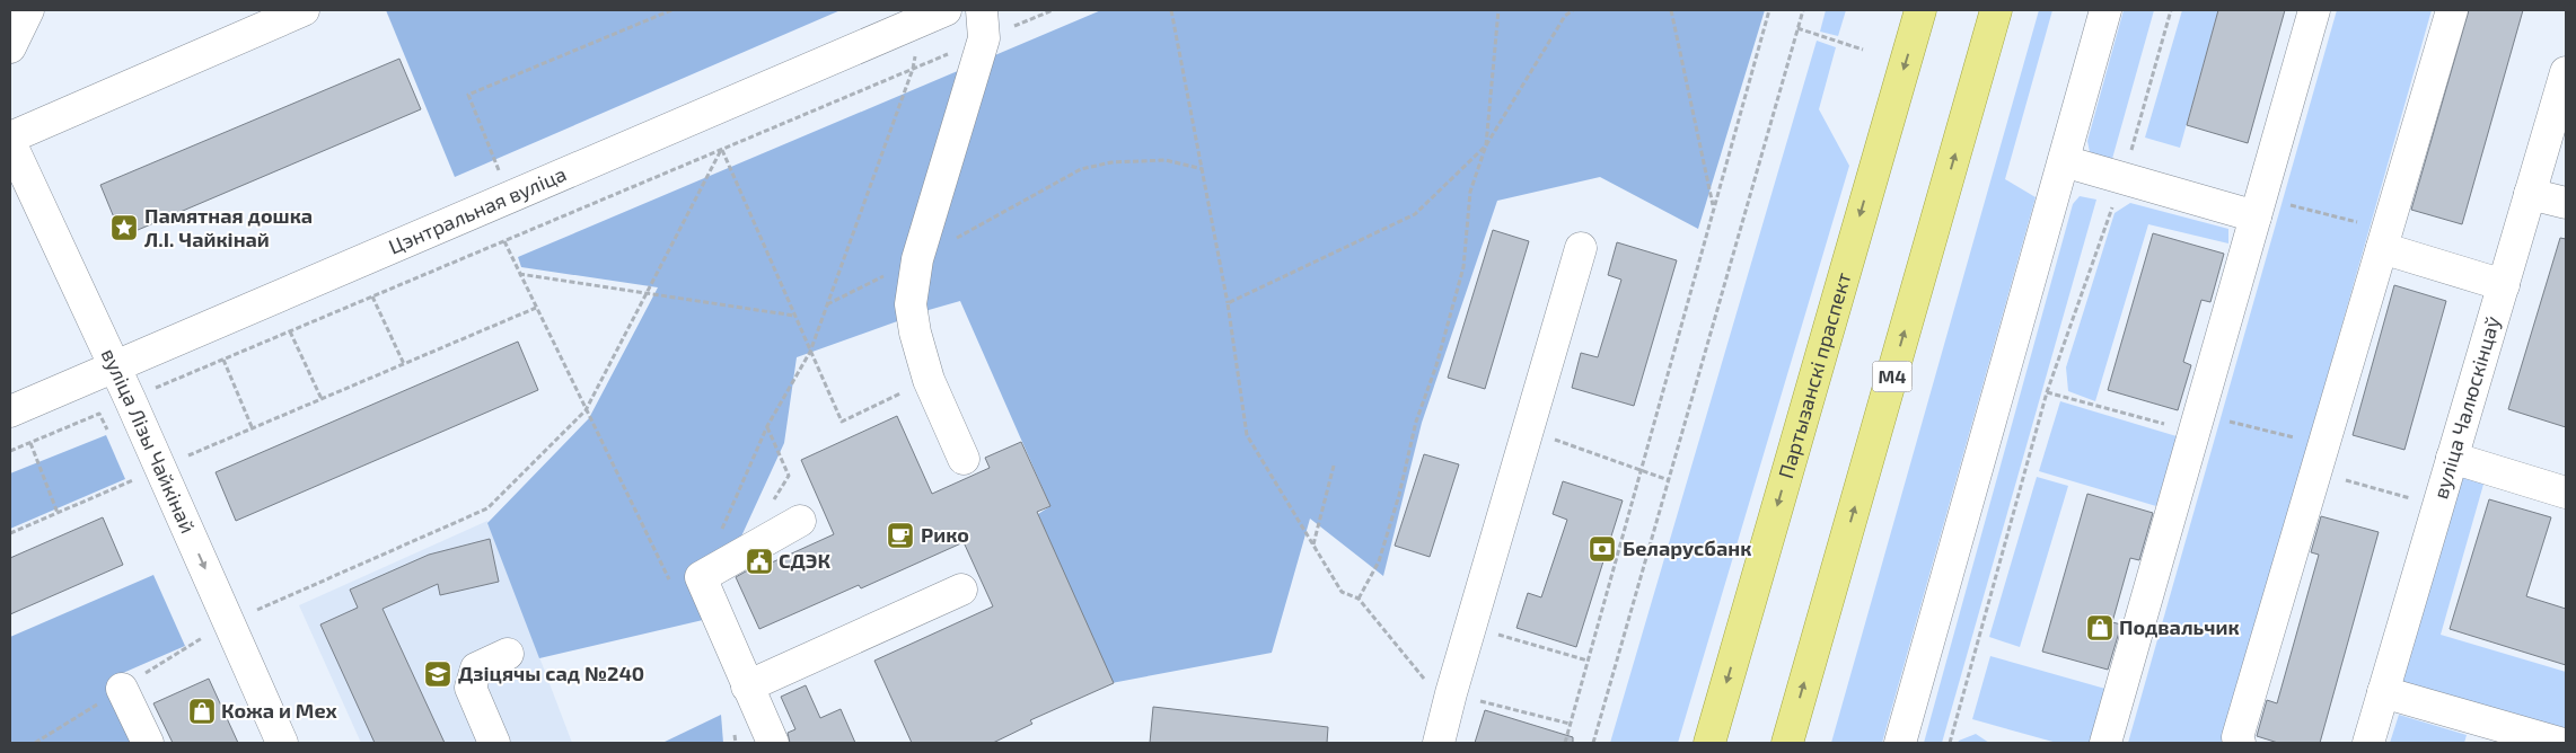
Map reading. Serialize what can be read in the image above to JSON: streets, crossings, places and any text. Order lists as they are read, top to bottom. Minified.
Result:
{"streets":{"main road":["Партызанскі праспект","М4"],"street":["Цэнтральная вуліца","вуліца Чалюскінцаў","вуліца Лізы Чайкінай"]},"crossings":[["Цэнтральная вуліца","вуліца Лізы Чайкінай"]],"one_way":["вуліца Лізы Чайкінай"],"places":{"place":["Памятная дошка Л.І. Чайкінай"],"cafe":["Рико"],"bank":["Беларусбанк"],"public building":["СДЭК"],"shop":["Подвальчик","Кожа и Мех"],"school or university":["Дзіцячы сад №240"]}}
